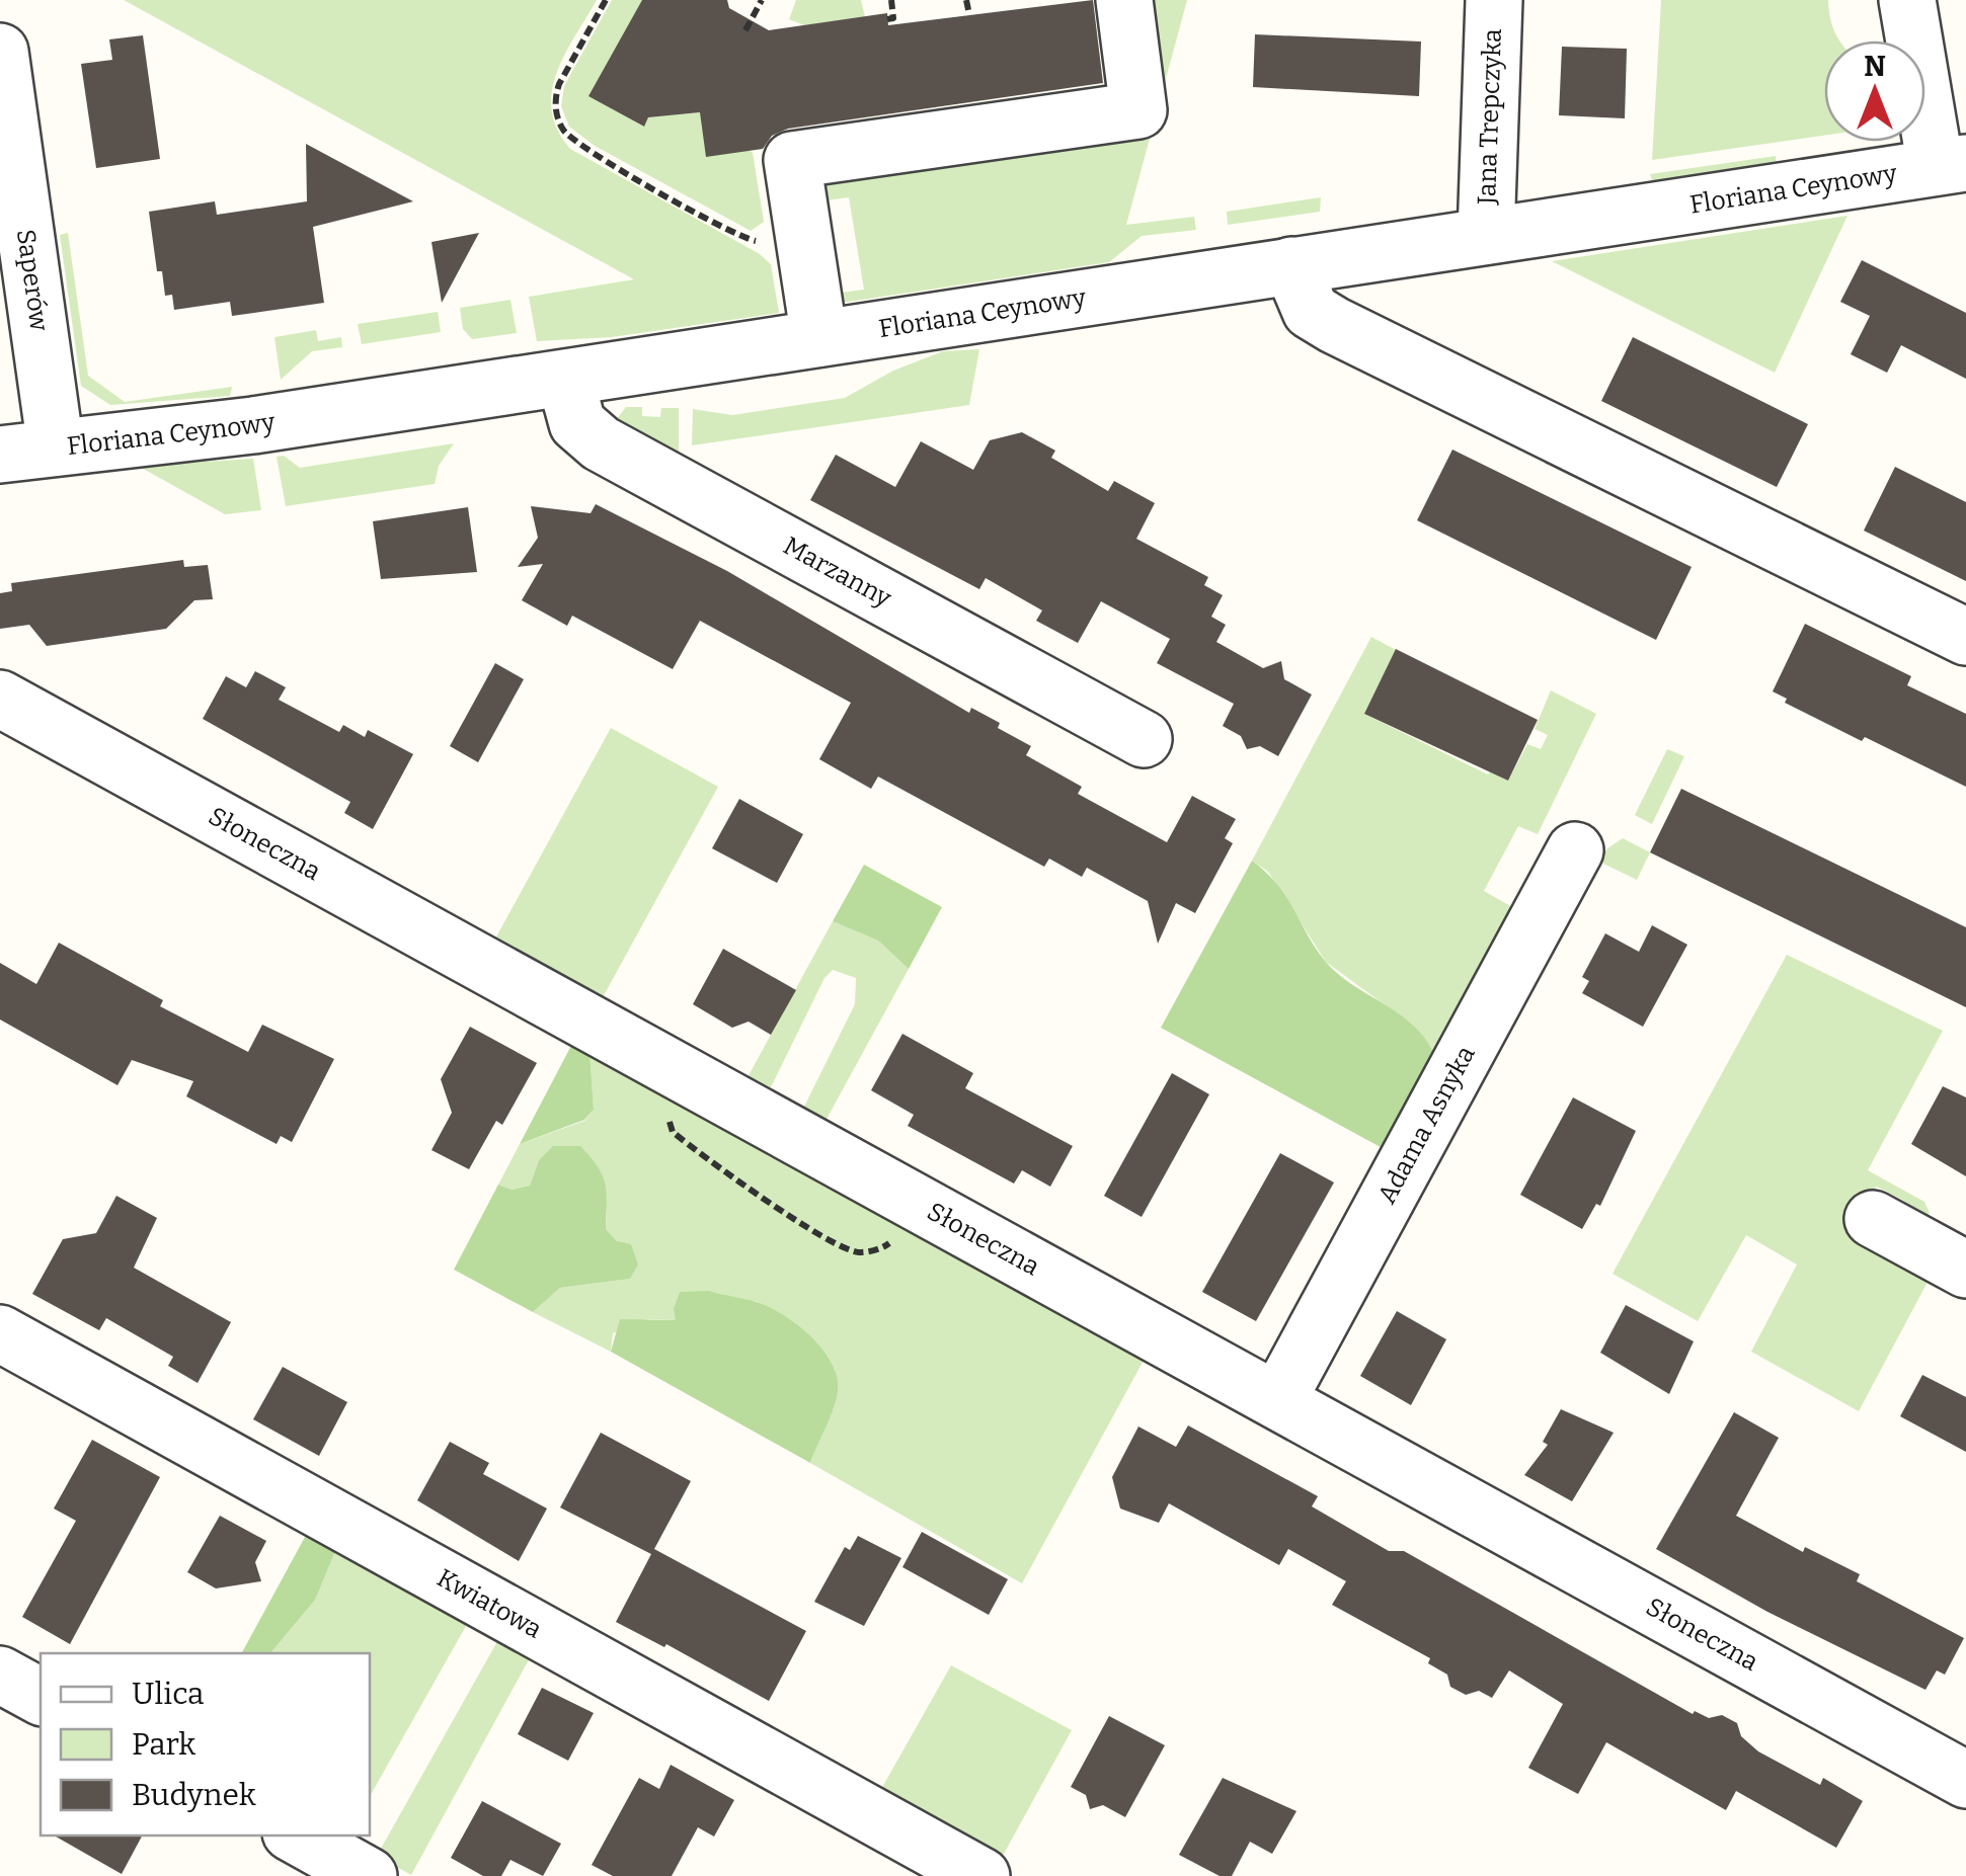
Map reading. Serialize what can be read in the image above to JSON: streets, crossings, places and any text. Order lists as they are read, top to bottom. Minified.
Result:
{"streets":{"street":["Jana Trepczyka","Floriana Ceynowy","Saperów","Marzanny","Słoneczna","Adama Asnyka","Kwiatowa"]},"crossings":[["Jana Trepczyka","Floriana Ceynowy"],["Floriana Ceynowy","Saperów"],["Floriana Ceynowy","Marzanny"],["Słoneczna","Adama Asnyka"]],"legend":["Ulica","Park","Budynek"],"north":"top"}
